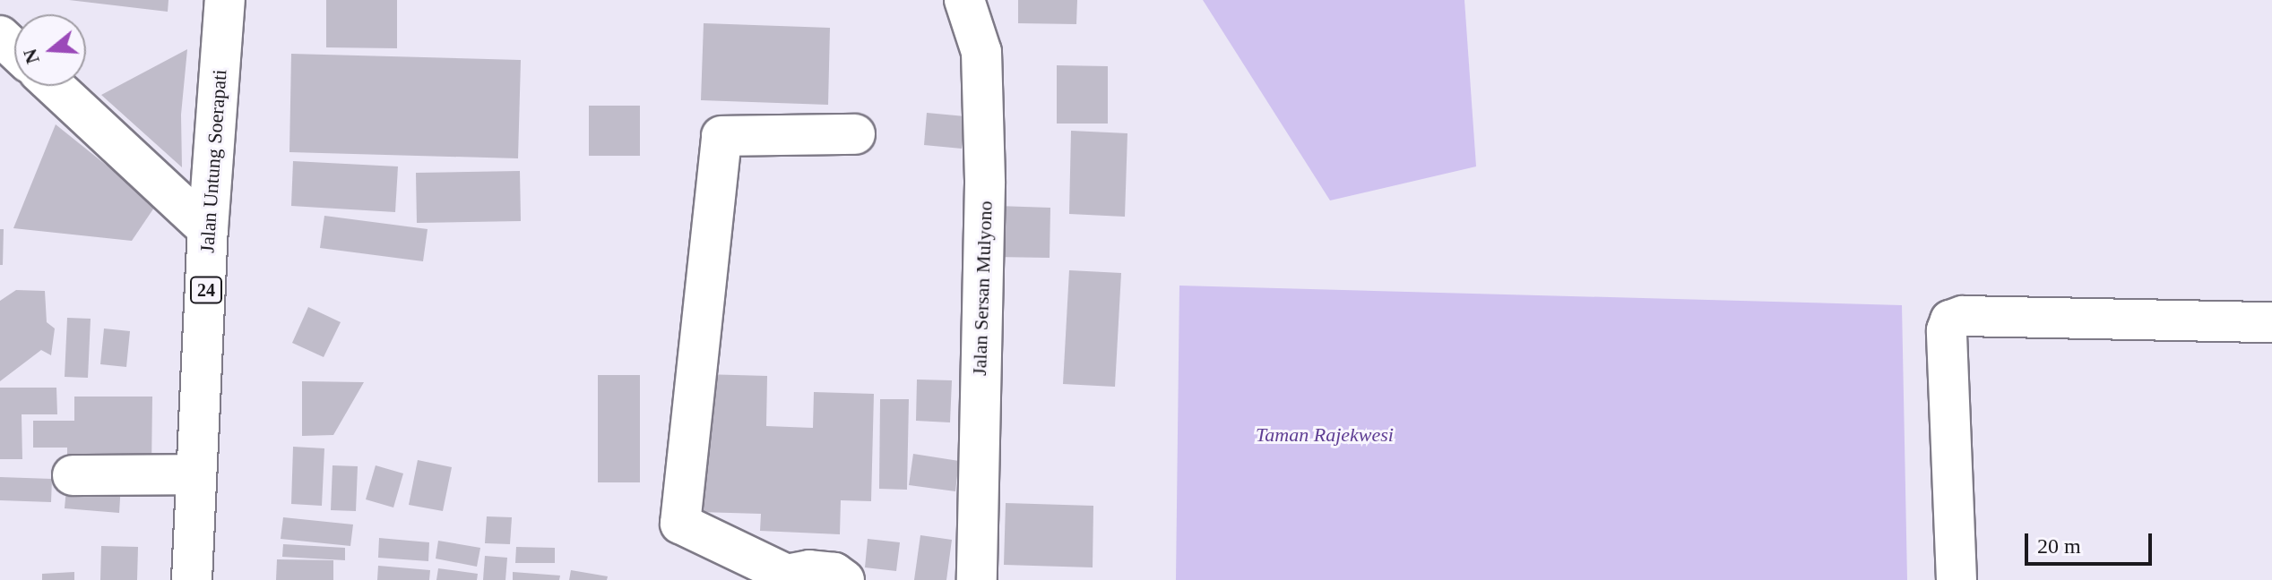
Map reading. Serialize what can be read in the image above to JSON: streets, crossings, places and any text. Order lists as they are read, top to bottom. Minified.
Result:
{"streets":{"main road":["Jalan Untung Soerapati","Jalan Sersan Mulyono","24"]},"parks":["Taman Rajekwesi"],"scale_bar":"20 m","north":"left"}
